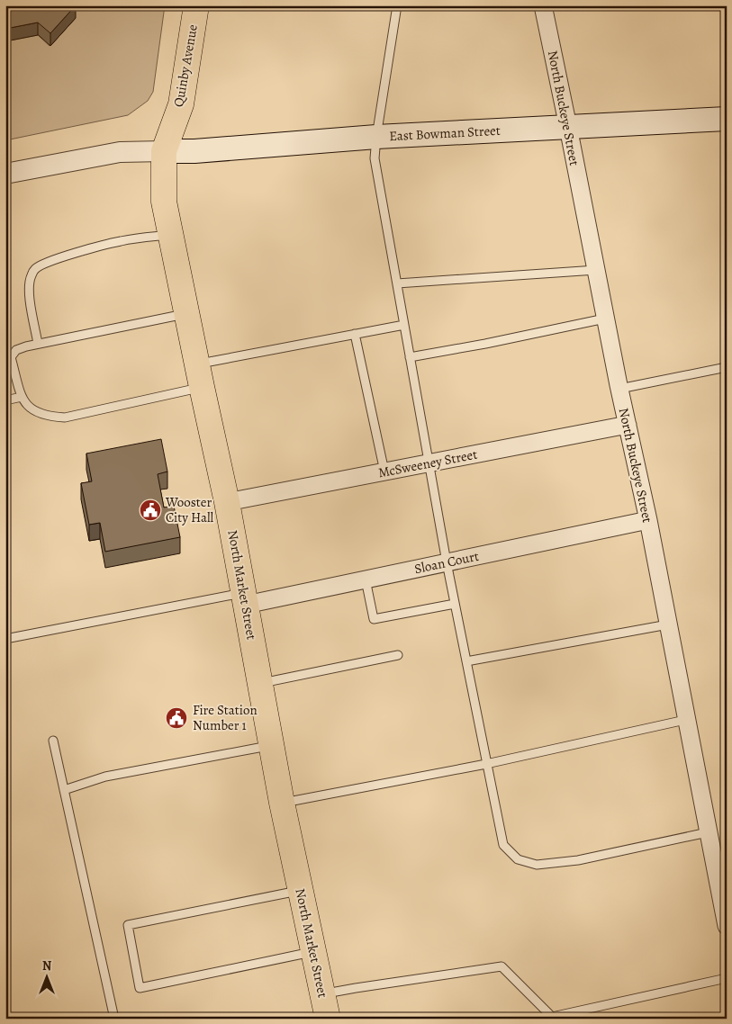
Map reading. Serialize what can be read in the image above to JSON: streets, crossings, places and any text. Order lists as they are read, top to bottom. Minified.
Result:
{"streets":{"main road":["Quinby Avenue","East Bowman Street","North Market Street"],"street":["North Buckeye Street","McSweeney Street","Sloan Court"]},"crossings":[["Quinby Avenue","East Bowman Street"],["Quinby Avenue","North Market Street"],["North Buckeye Street","East Bowman Street"],["North Buckeye Street","McSweeney Street"],["North Buckeye Street","Sloan Court"],["East Bowman Street","North Market Street"],["McSweeney Street","North Market Street"],["Sloan Court","North Market Street"]],"places":{"public building":["Wooster City Hall","Fire Station Number 1"]},"north":"top"}
